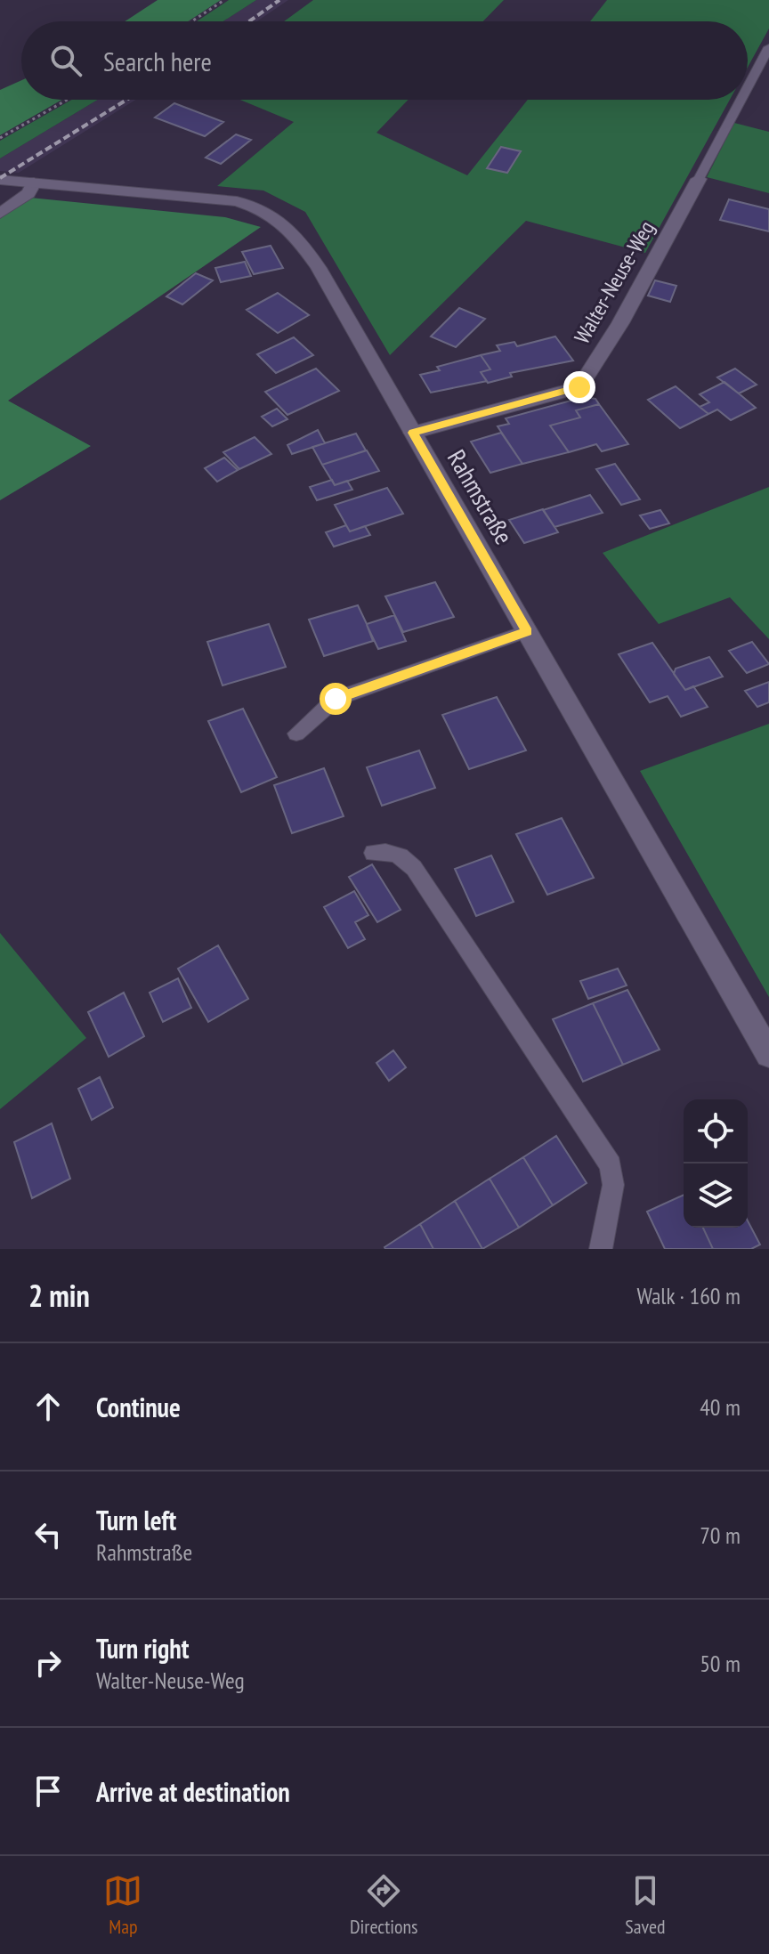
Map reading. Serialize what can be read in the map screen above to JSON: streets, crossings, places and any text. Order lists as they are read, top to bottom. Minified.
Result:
{"streets":{"main road":["Walter-Neuse-Weg","Rahmstraße"]},"crossings":[["Walter-Neuse-Weg","Rahmstraße"]],"page":{"search":"Search here","heading":["2 min","Walk · 160 m"],"list":[["Continue","40 m"],["Turn left","Rahmstraße","70 m"],["Turn right","Walter-Neuse-Weg","50 m"],"Arrive at destination"],"nav":["Map","Directions","Saved"]}}
